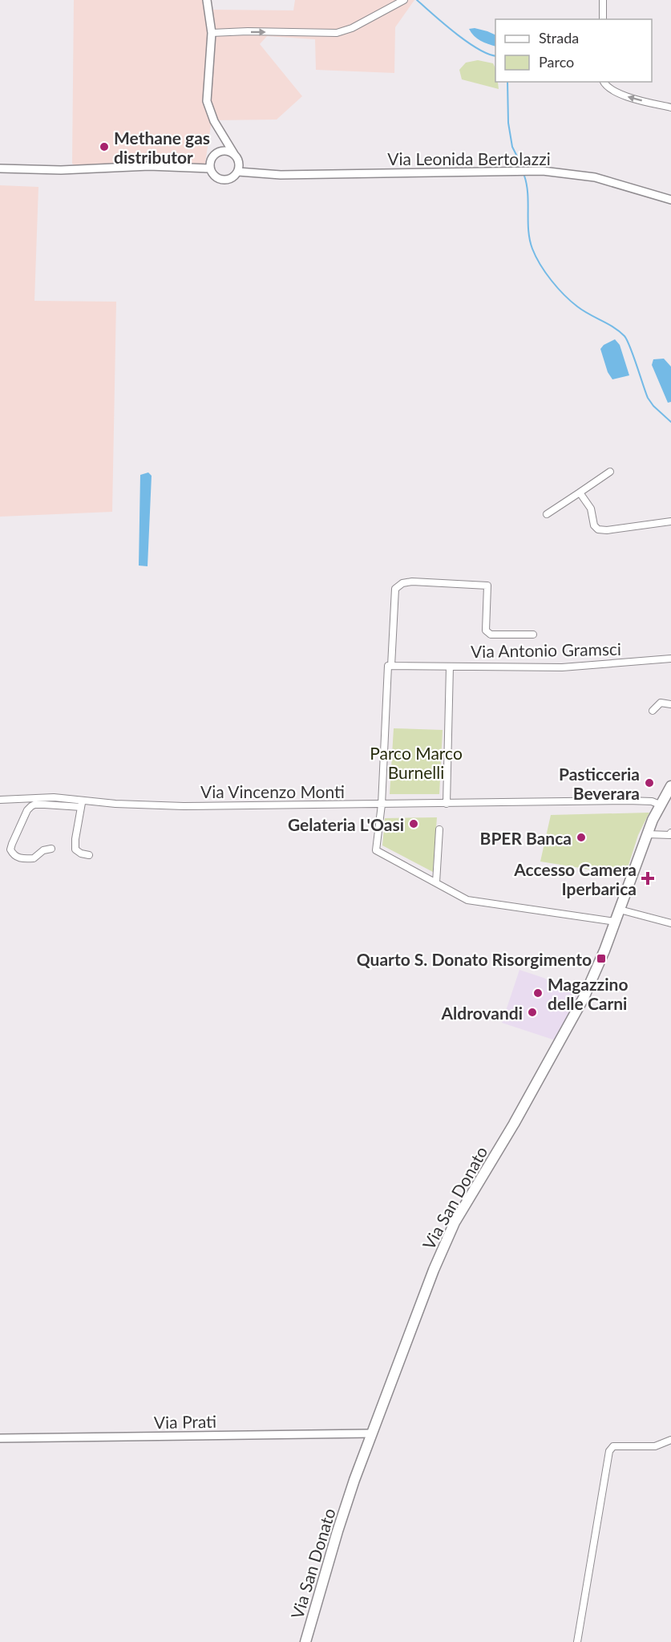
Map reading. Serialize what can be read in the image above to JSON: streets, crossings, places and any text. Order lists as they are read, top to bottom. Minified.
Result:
{"streets":{"main road":["Via San Donato"],"street":["Via Leonida Bertolazzi","Via Antonio Gramsci","Via Vincenzo Monti","Via Prati"]},"crossings":[["Via Antonio Gramsci","Via Vincenzo Monti"],["Via Vincenzo Monti","Via San Donato"],["Via San Donato","Via Prati"]],"parks":["Parco Marco Burnelli"],"places":{"other":["Methane gas distributor","Pasticceria Beverara","Gelateria L'Oasi","BPER Banca","Magazzino delle Carni","Aldrovandi"],"health":["Accesso Camera Iperbarica"],"transit":["Quarto S. Donato Risorgimento"]},"legend":["Strada","Parco"]}
